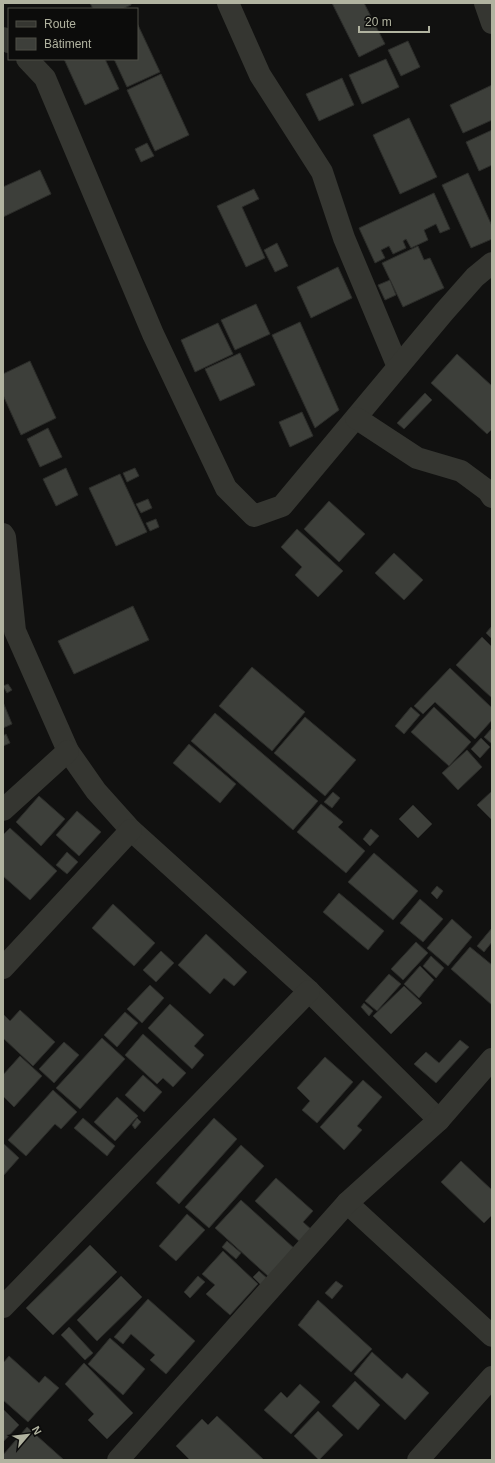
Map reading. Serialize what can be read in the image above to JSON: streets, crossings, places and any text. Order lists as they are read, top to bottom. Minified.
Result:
{"legend":["Route","Bâtiment"],"scale_bar":"20 m","north":"top right"}
